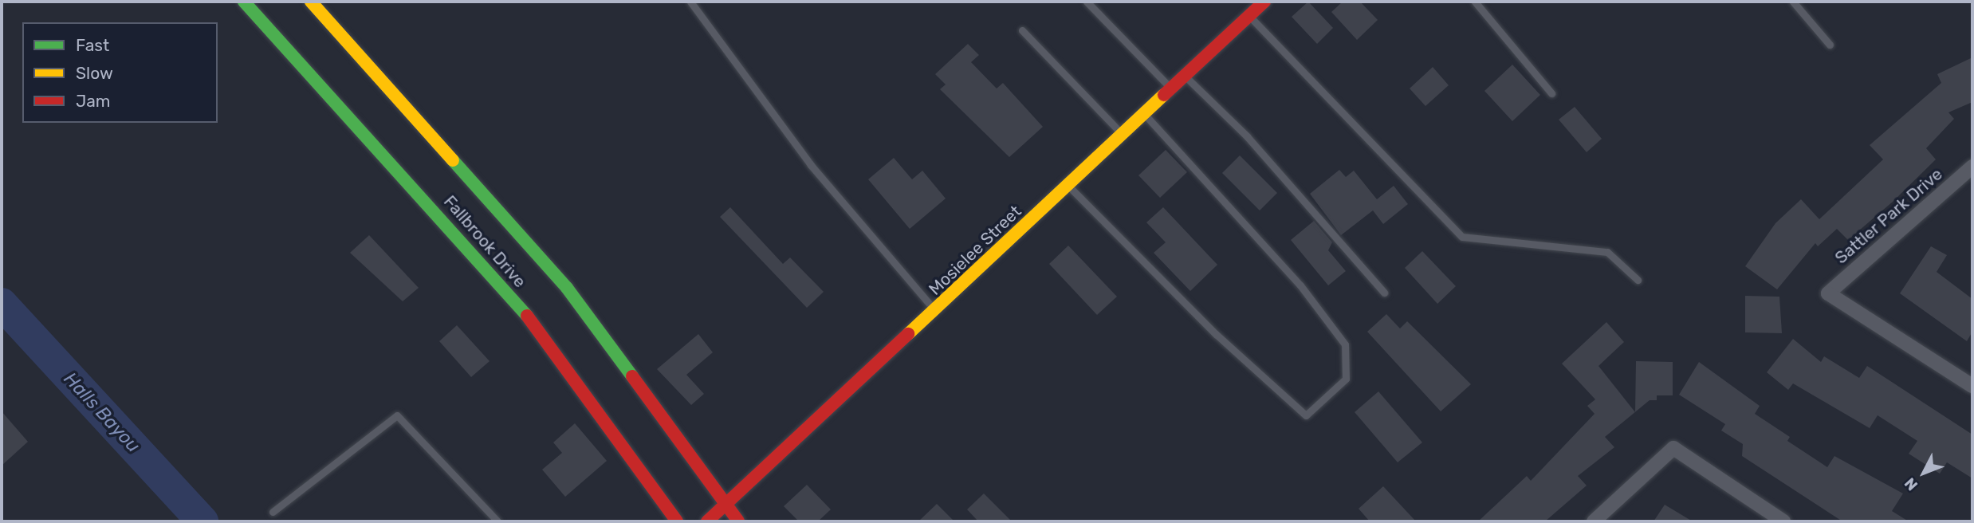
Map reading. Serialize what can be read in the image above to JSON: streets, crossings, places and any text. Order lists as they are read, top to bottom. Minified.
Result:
{"streets":{"main road":["Fallbrook Drive","Mosielee Street"],"street":["Sattler Park Drive"]},"crossings":[["Fallbrook Drive","Mosielee Street"]],"water":["Halls Bayou"],"legend":["Fast","Slow","Jam"],"north":"bottom left"}
